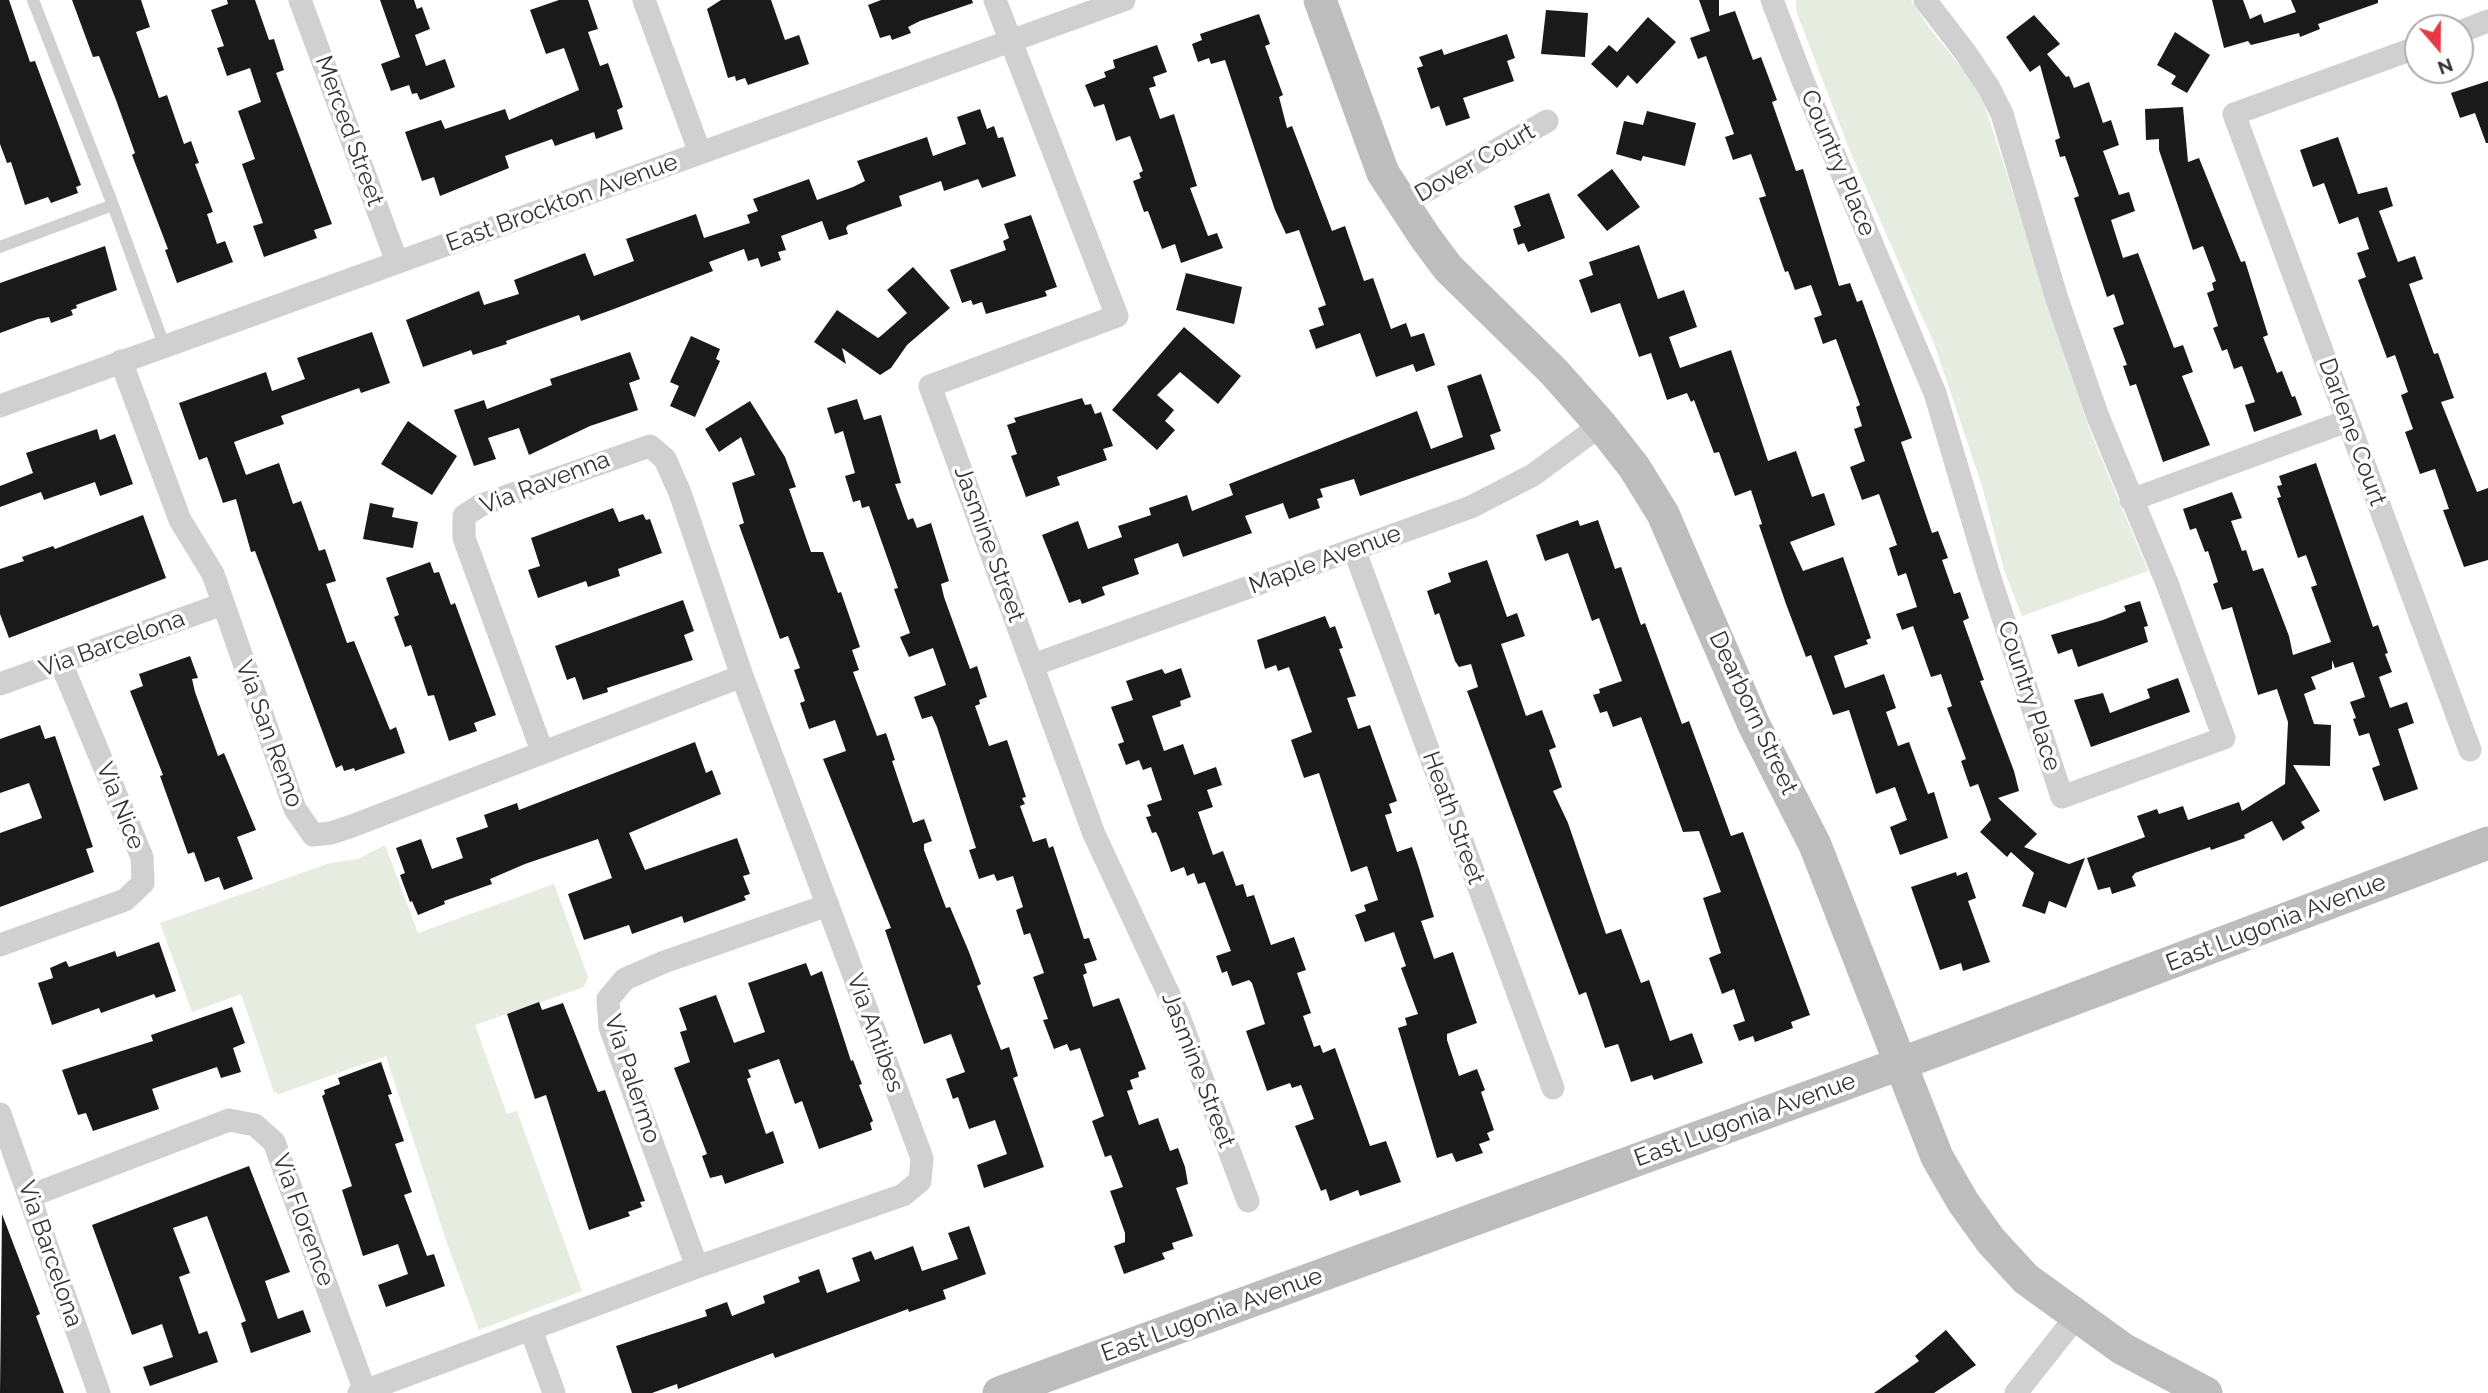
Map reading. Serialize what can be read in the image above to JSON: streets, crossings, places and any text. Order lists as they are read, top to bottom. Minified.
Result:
{"streets":{"street":["Merced Street","Dover Court","Country Place","East Brockton Avenue","Darlene Court","Via Ravenna","Jasmine Street","Maple Avenue","Via Barcelona","Dearborn Street","Via San Remo","Via Nice","Heath Street","East Lugonia Avenue","Via Antibes","Via Palermo","Via Florence"]},"crossings":[["Merced Street","East Brockton Avenue"],["Dover Court","Dearborn Street"],["East Brockton Avenue","Jasmine Street"],["East Brockton Avenue","Via San Remo"],["Via Ravenna","Via San Remo"],["Via Ravenna","Via Antibes"],["Jasmine Street","Maple Avenue"],["Maple Avenue","Dearborn Street"],["Maple Avenue","Heath Street"],["Via Barcelona","Via San Remo"],["Via Barcelona","Via Nice"],["Via Barcelona","Via Florence"],["Dearborn Street","East Lugonia Avenue"],["Via San Remo","Via Antibes"],["Via Antibes","Via Palermo"]],"north":"bottom"}
